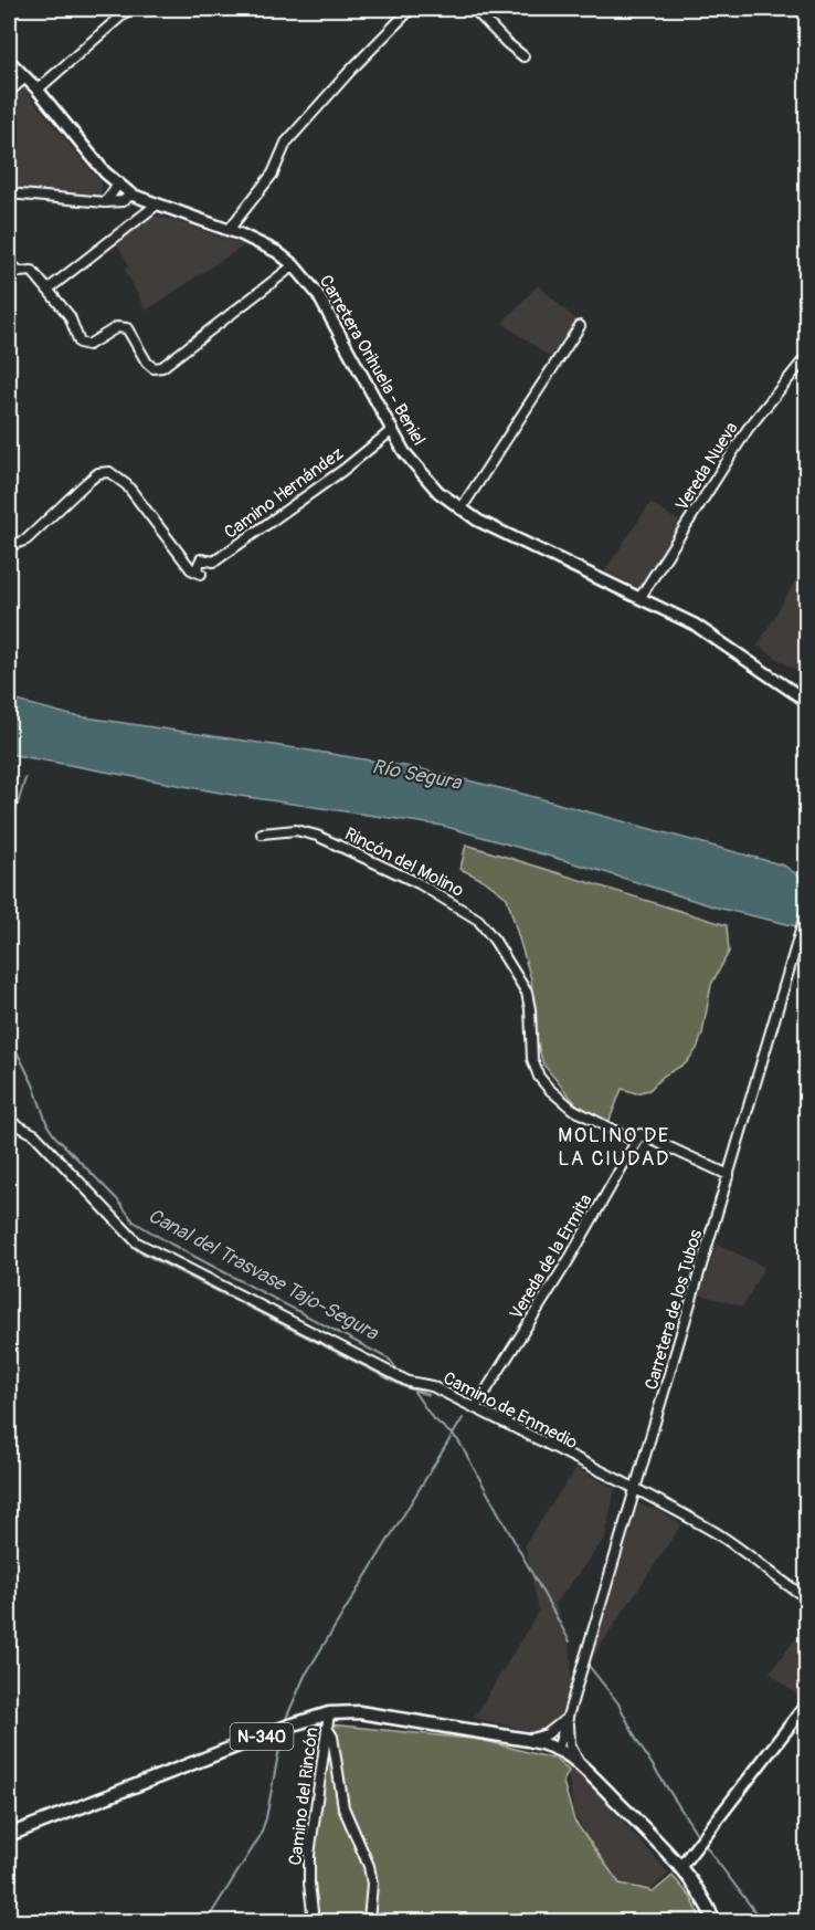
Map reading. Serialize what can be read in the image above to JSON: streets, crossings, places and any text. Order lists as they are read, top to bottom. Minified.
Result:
{"streets":{"highway":["N-340"],"main road":["Carretera Orihuela - Beniel"],"street":["Vereda Nueva","Camino Hernández","Rincón del Molino","Vereda de la Ermita","Carretera de los Tubos","Camino de Enmedio","Camino del Rincón"]},"crossings":[["Carretera Orihuela - Beniel","Vereda Nueva"],["Carretera Orihuela - Beniel","Camino Hernández"],["Rincón del Molino","Vereda de la Ermita"],["Vereda de la Ermita","Camino de Enmedio"],["Carretera de los Tubos","Camino de Enmedio"],["Carretera de los Tubos","N-340"],["N-340","Camino del Rincón"]],"districts":["MOLINO DE LA CIUDAD"],"water":["Río Segura","Canal del Trasvase Tajo-Segura"]}
